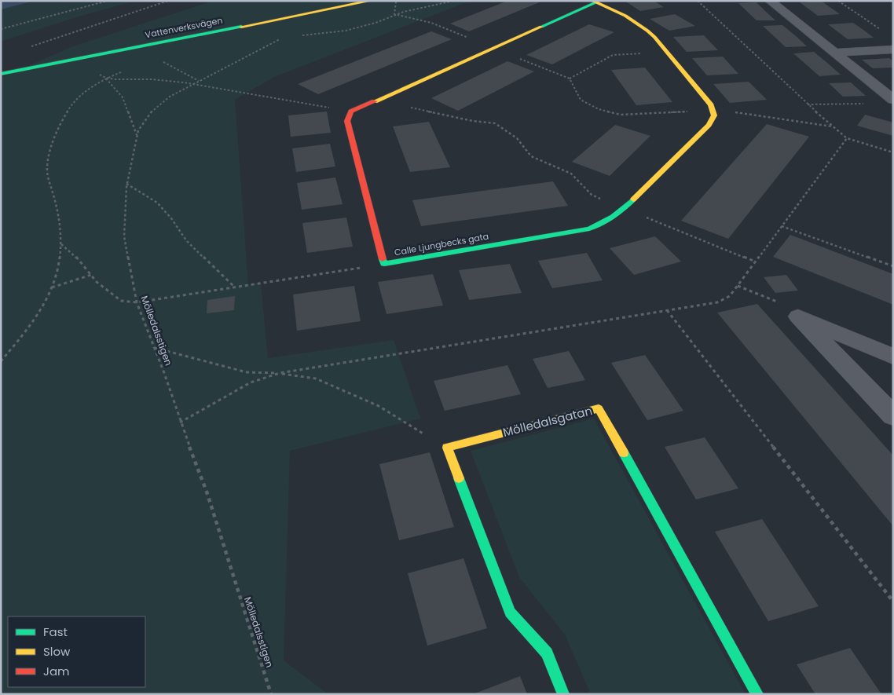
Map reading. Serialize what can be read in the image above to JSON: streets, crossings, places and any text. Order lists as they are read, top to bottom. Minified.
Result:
{"streets":{"street":["Vattenverksvägen","Calle Ljungbecks gata","Mölledalsgatan"],"path":["Mölledalsstigen"]},"legend":["Fast","Slow","Jam"]}
